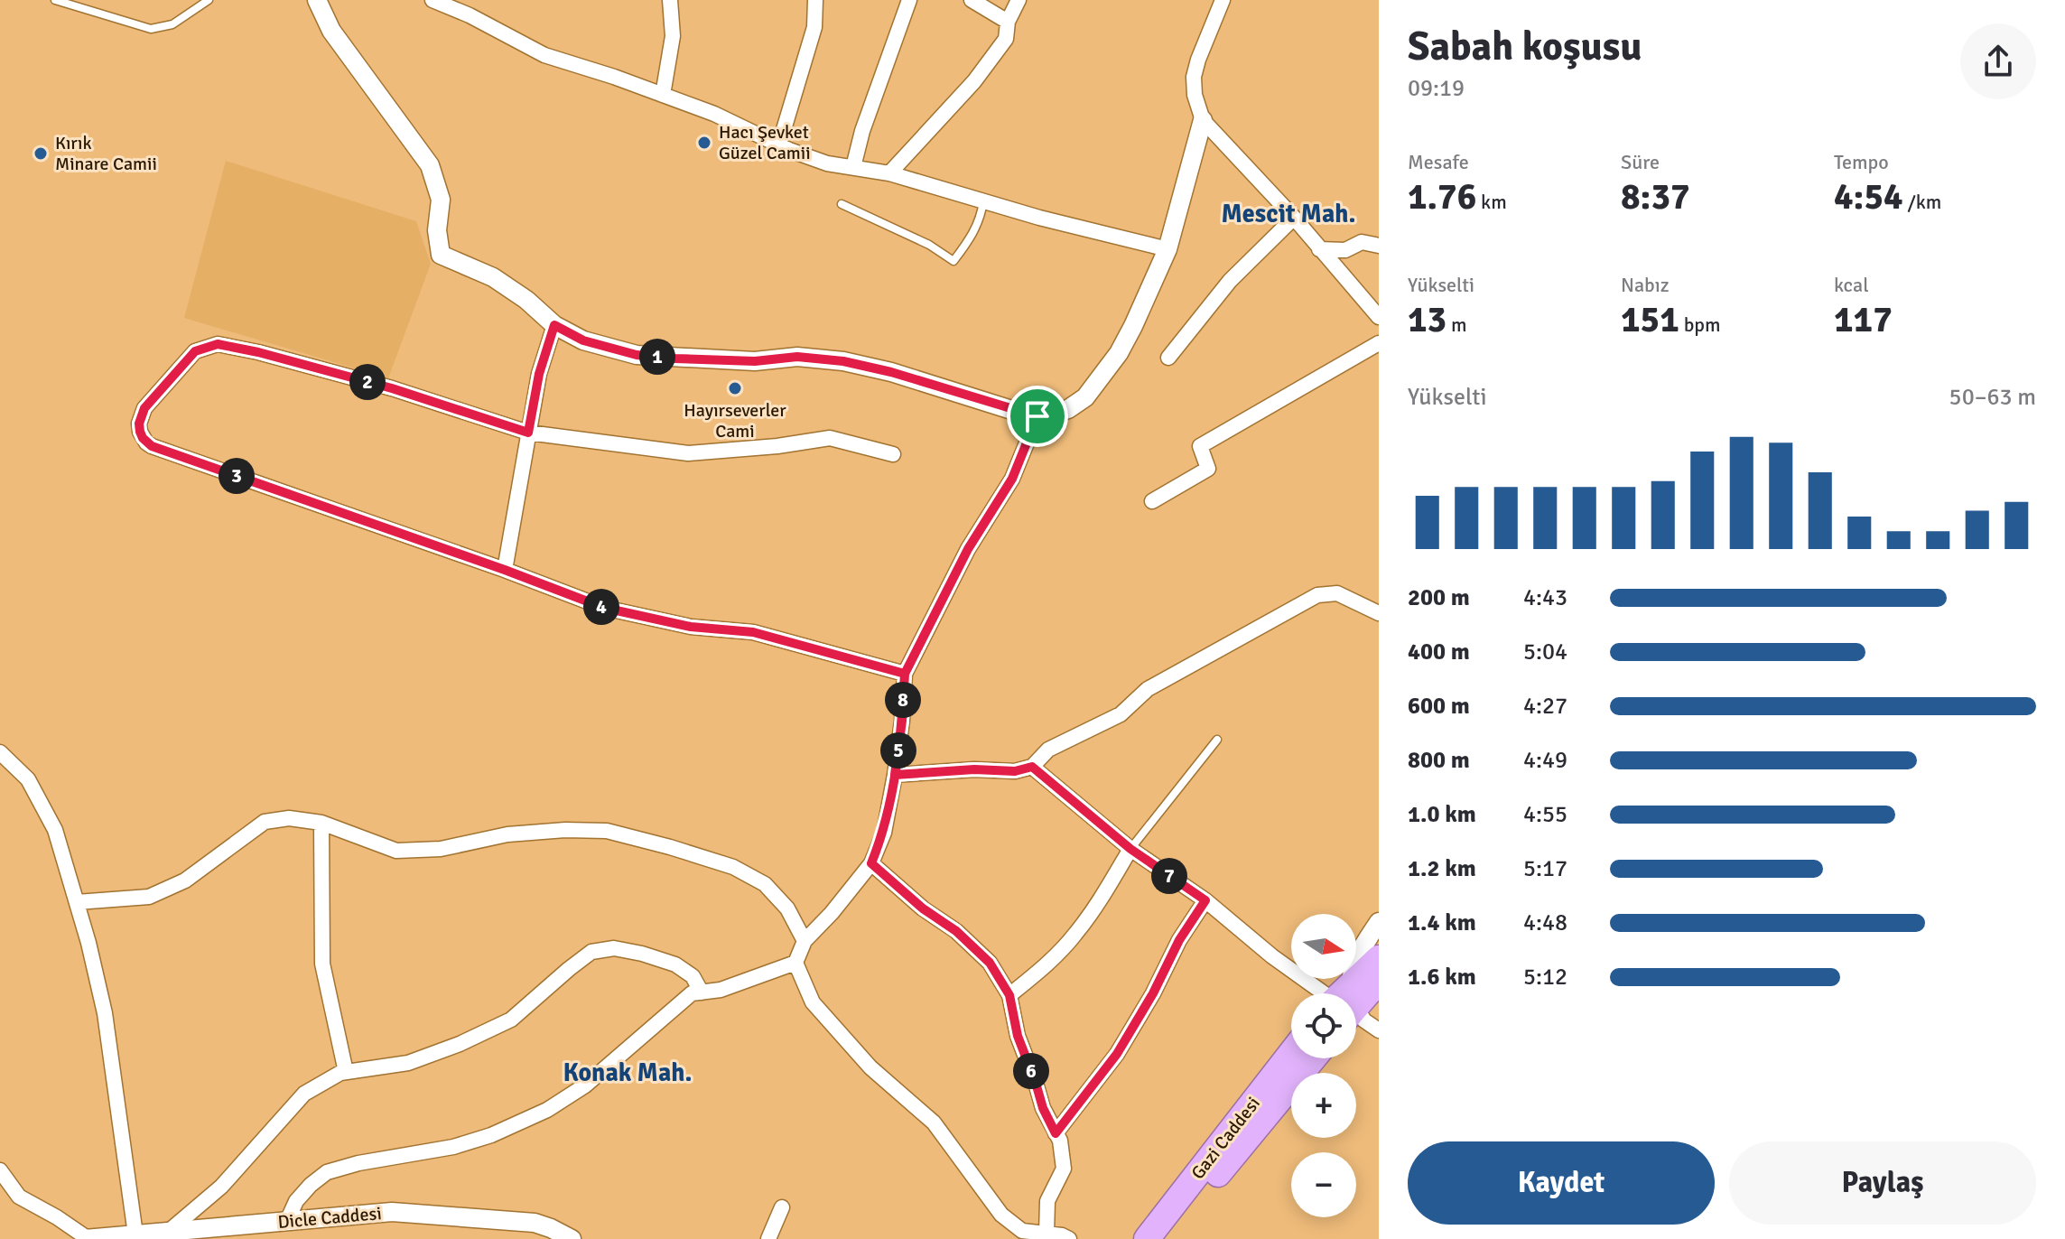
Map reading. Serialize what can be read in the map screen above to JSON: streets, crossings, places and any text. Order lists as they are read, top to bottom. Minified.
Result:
{"streets":{"highway":["Gazi Caddesi"],"street":["Dicle Caddesi"]},"districts":["Mescit Mah.","Konak Mah."],"places":["Hacı Şevket Güzel Camii","Kırık Minare Camii","Hayırseverler Cami"],"north":"right","page":{"heading":["Sabah koşusu","09:19"],"stats":[["Mesafe","1.76 km"],["Süre","8:37"],["Tempo","4:54 /km"],["Yükselti","13 m"],["Nabız","151 bpm"],["kcal","117"]],"pins":["1","2","3","4","8","5","7","6"],"chart":["Yükselti","50–63 m"],"list":[{"name":"200 m","note":"4:43"},{"name":"400 m","note":"5:04"},{"name":"600 m","note":"4:27"},{"name":"800 m","note":"4:49"},{"name":"1.0 km","note":"4:55"},{"name":"1.2 km","note":"5:17"},{"name":"1.4 km","note":"4:48"},{"name":"1.6 km","note":"5:12"}],"map_buttons":["+","−"],"buttons":["Kaydet","Paylaş"]}}
